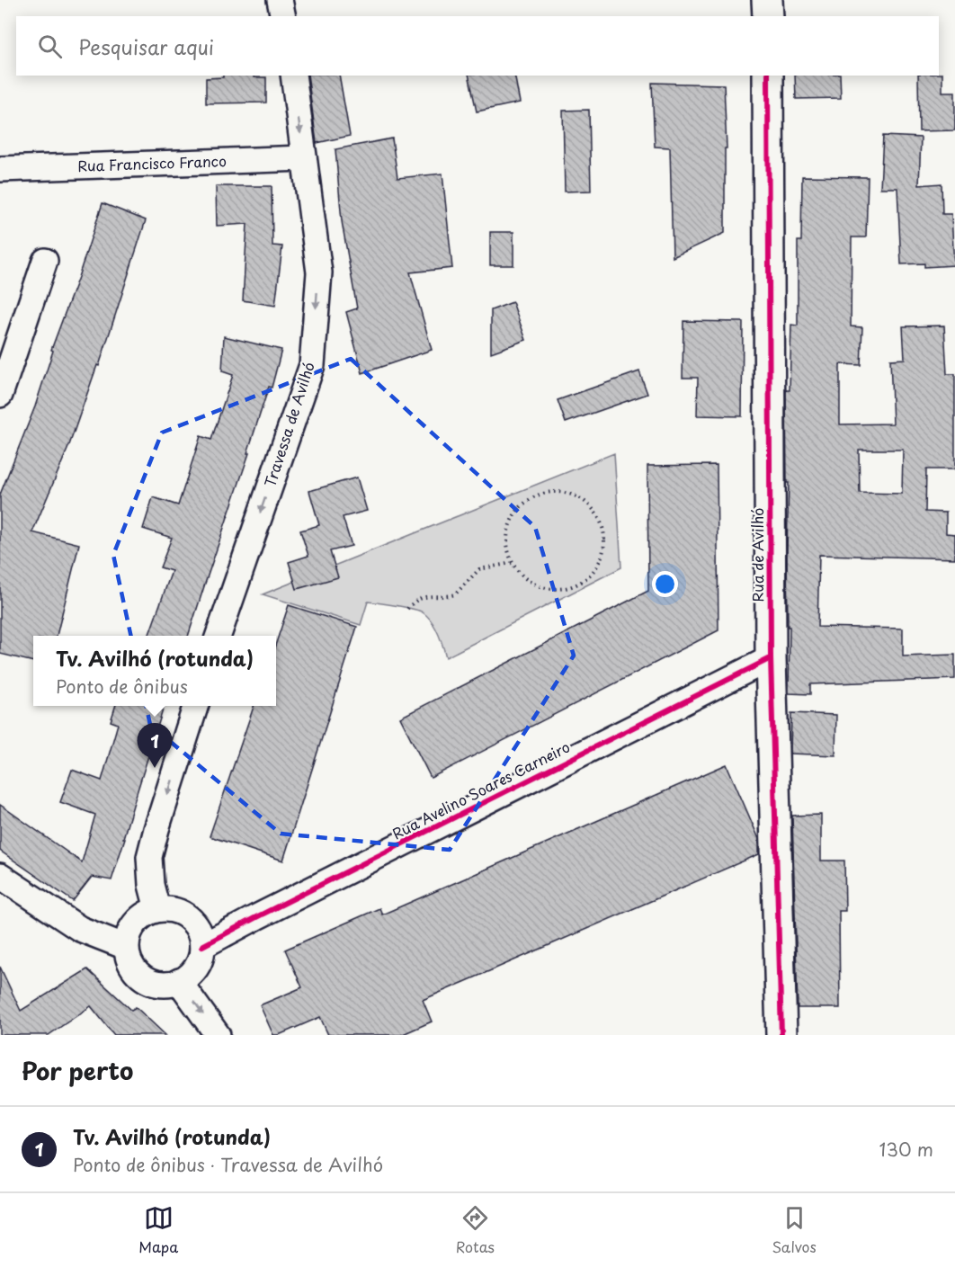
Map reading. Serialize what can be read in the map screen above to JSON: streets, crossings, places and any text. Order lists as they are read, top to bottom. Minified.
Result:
{"streets":{"street":["Rua Francisco Franco","Travessa de Avilhó","Rua de Avilhó","Rua Avelino Soares Carneiro"]},"crossings":[["Rua Francisco Franco","Travessa de Avilhó"],["Rua de Avilhó","Rua Avelino Soares Carneiro"]],"one_way":["Travessa de Avilhó"],"page":{"search":"Pesquisar aqui","popup":["Tv. Avilhó (rotunda)","Ponto de ônibus"],"pins":"1","heading":"Por perto","list":[{"mark":"1","name":"Tv. Avilhó (rotunda)","note":"Ponto de ônibus · Travessa de Avilhó","value":"130 m"}],"nav":["Mapa","Rotas","Salvos"]}}
